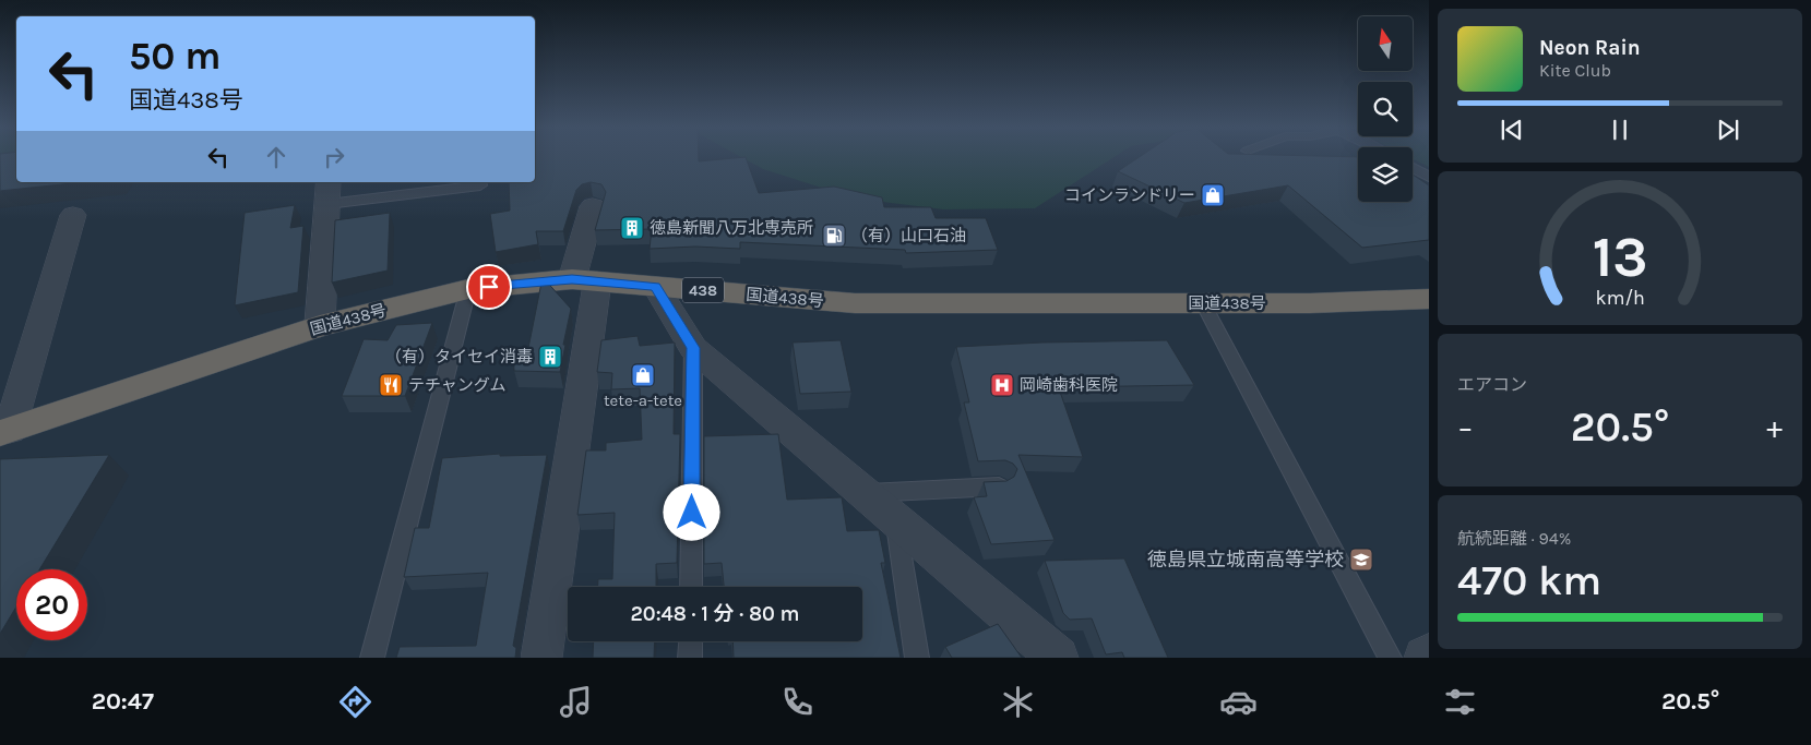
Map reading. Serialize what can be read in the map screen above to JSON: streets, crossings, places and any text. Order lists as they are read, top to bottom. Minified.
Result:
{"streets":{"highway":["438","国道438号"]},"places":{"shop":["コインランドリー","tete-a-tete"],"building":["徳島新聞八万北専売所","（有）タイセイ消毒"],"fuel station":["（有）山口石油"],"restaurant":["テチャングム"],"hospital":["岡崎歯科医院"],"school or university":["徳島県立城南高等学校"]},"north":"top","page":{"turn":["50 m","国道438号"],"song":["Neon Rain","Kite Club"],"tile":["エアコン",["航続距離 · 94%","470 km"]],"heat":["−","20.5°","+"],"limit":"20","trip":"20:48 · 1 分 · 80 m","tabs":["20:47","20.5°"],"gauge":["13","km/h"]}}
